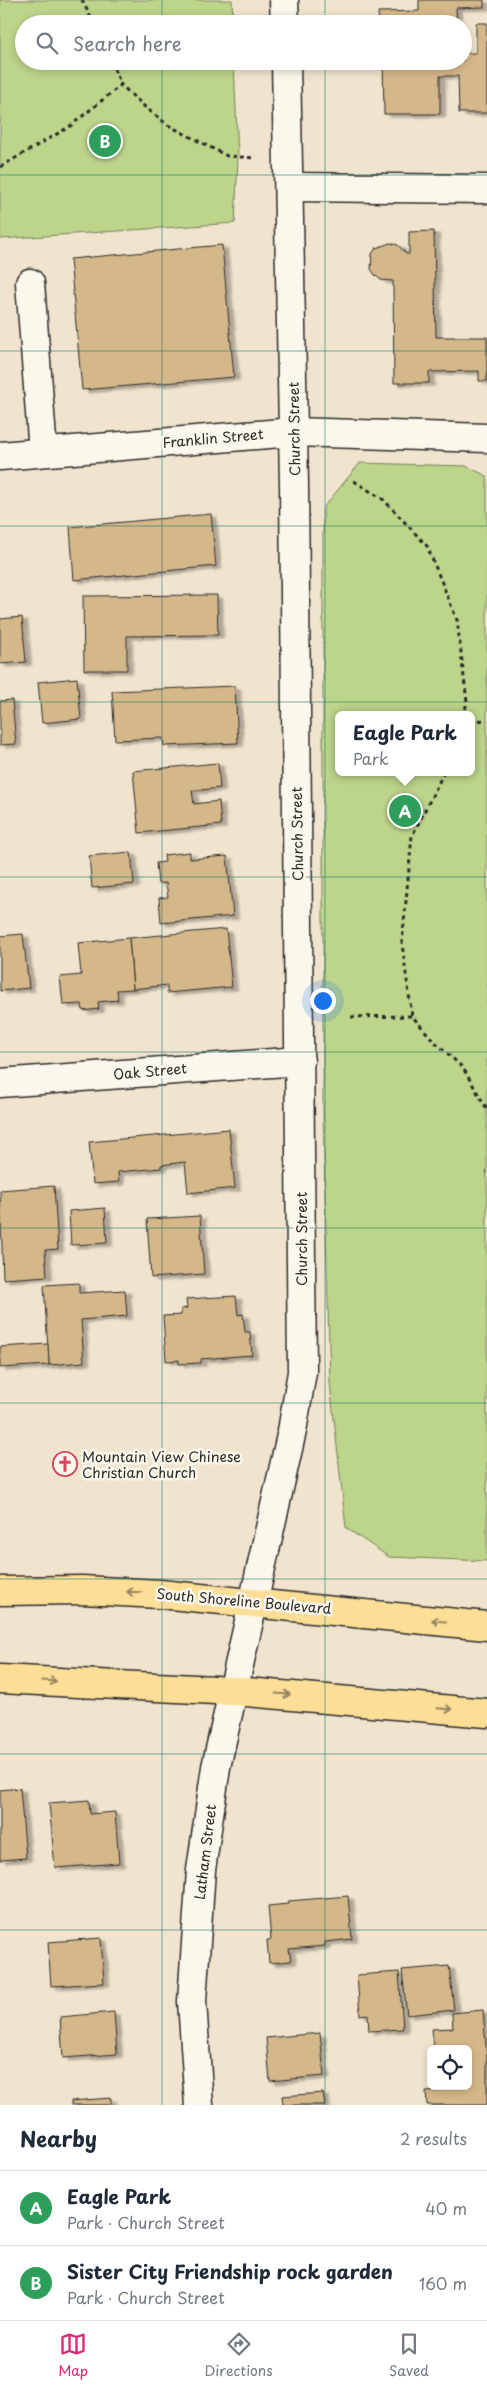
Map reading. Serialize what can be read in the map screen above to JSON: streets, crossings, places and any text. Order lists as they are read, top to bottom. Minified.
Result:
{"streets":{"main road":["South Shoreline Boulevard"],"street":["Church Street","Franklin Street","Oak Street","Latham Street"]},"crossings":[["Church Street","Franklin Street"],["Church Street","Oak Street"],["Church Street","South Shoreline Boulevard"],["Church Street","Latham Street"],["South Shoreline Boulevard","Latham Street"]],"places":{"church":["Mountain View Chinese Christian Church"]},"page":{"search":"Search here","pins":["B","A"],"popup":["Eagle Park","Park"],"heading":["Nearby","2 results"],"list":[{"mark":"A","name":"Eagle Park","note":"Park · Church Street","value":"40 m"},{"mark":"B","name":"Sister City Friendship rock garden","note":"Park · Church Street","value":"160 m"}],"nav":["Map","Directions","Saved"]}}
